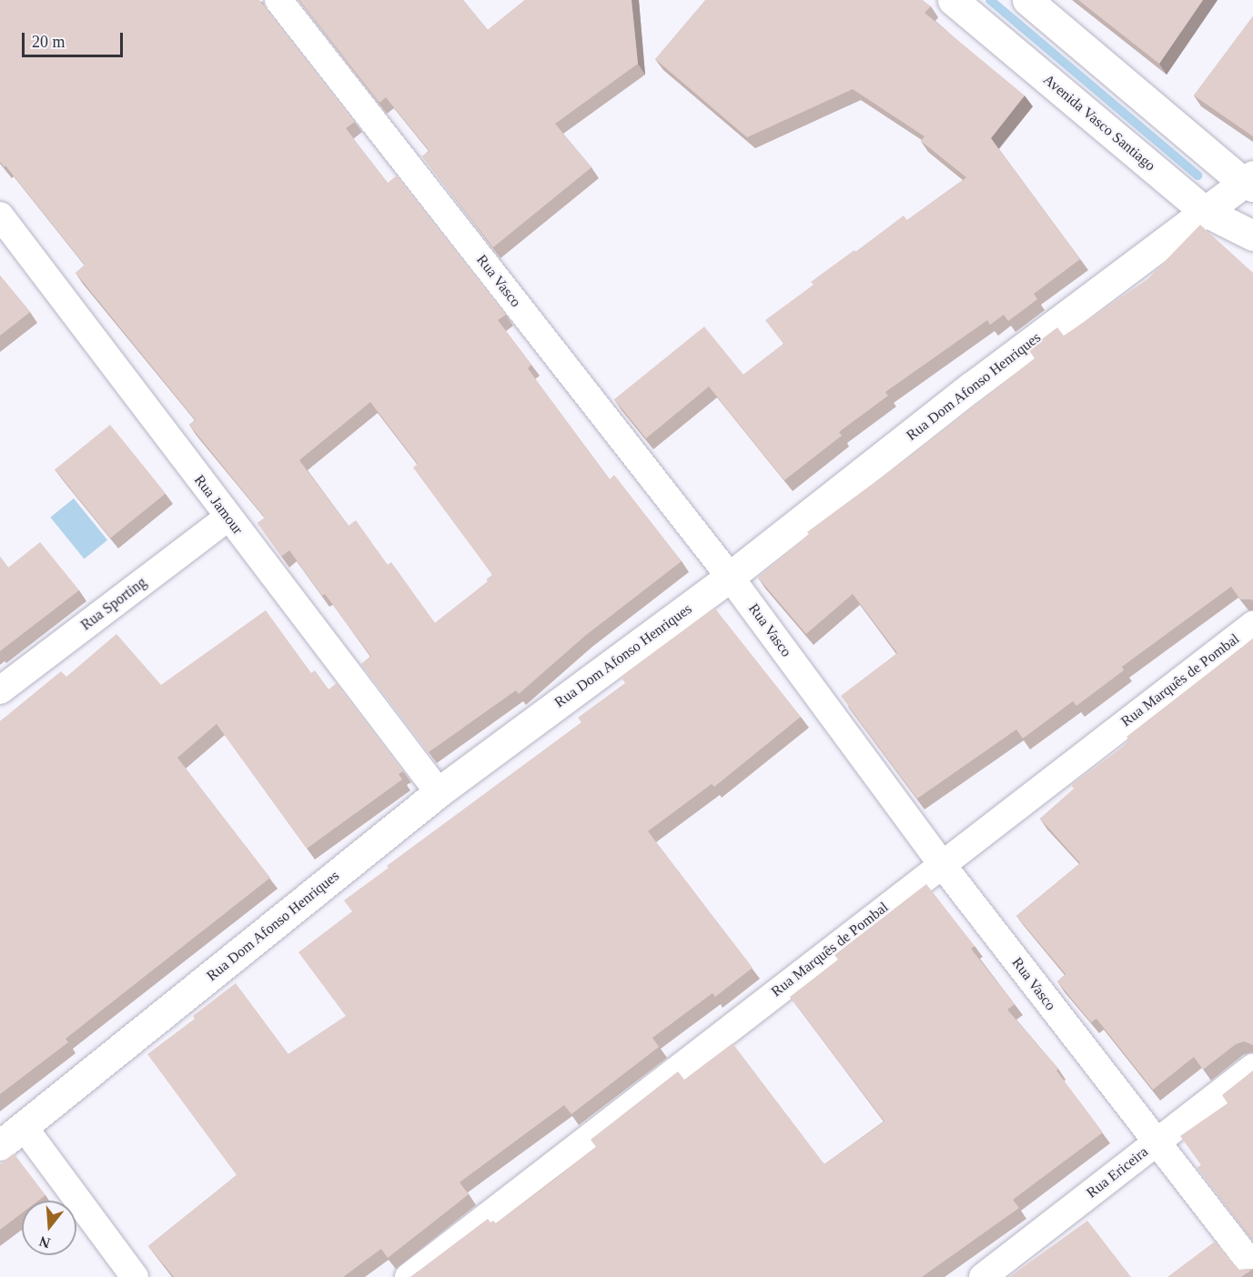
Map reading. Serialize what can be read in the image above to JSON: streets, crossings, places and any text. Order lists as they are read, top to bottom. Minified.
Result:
{"streets":{"street":["Avenida Vasco Santiago","Rua Vasco","Rua Dom Afonso Henriques","Rua Jamour","Rua Sporting","Rua Marquês de Pombal","Rua Ericeira"]},"crossings":[["Avenida Vasco Santiago","Rua Dom Afonso Henriques"],["Rua Vasco","Rua Dom Afonso Henriques"],["Rua Vasco","Rua Marquês de Pombal"],["Rua Vasco","Rua Ericeira"],["Rua Dom Afonso Henriques","Rua Jamour"],["Rua Jamour","Rua Sporting"]],"scale_bar":"20 m","north":"bottom"}
